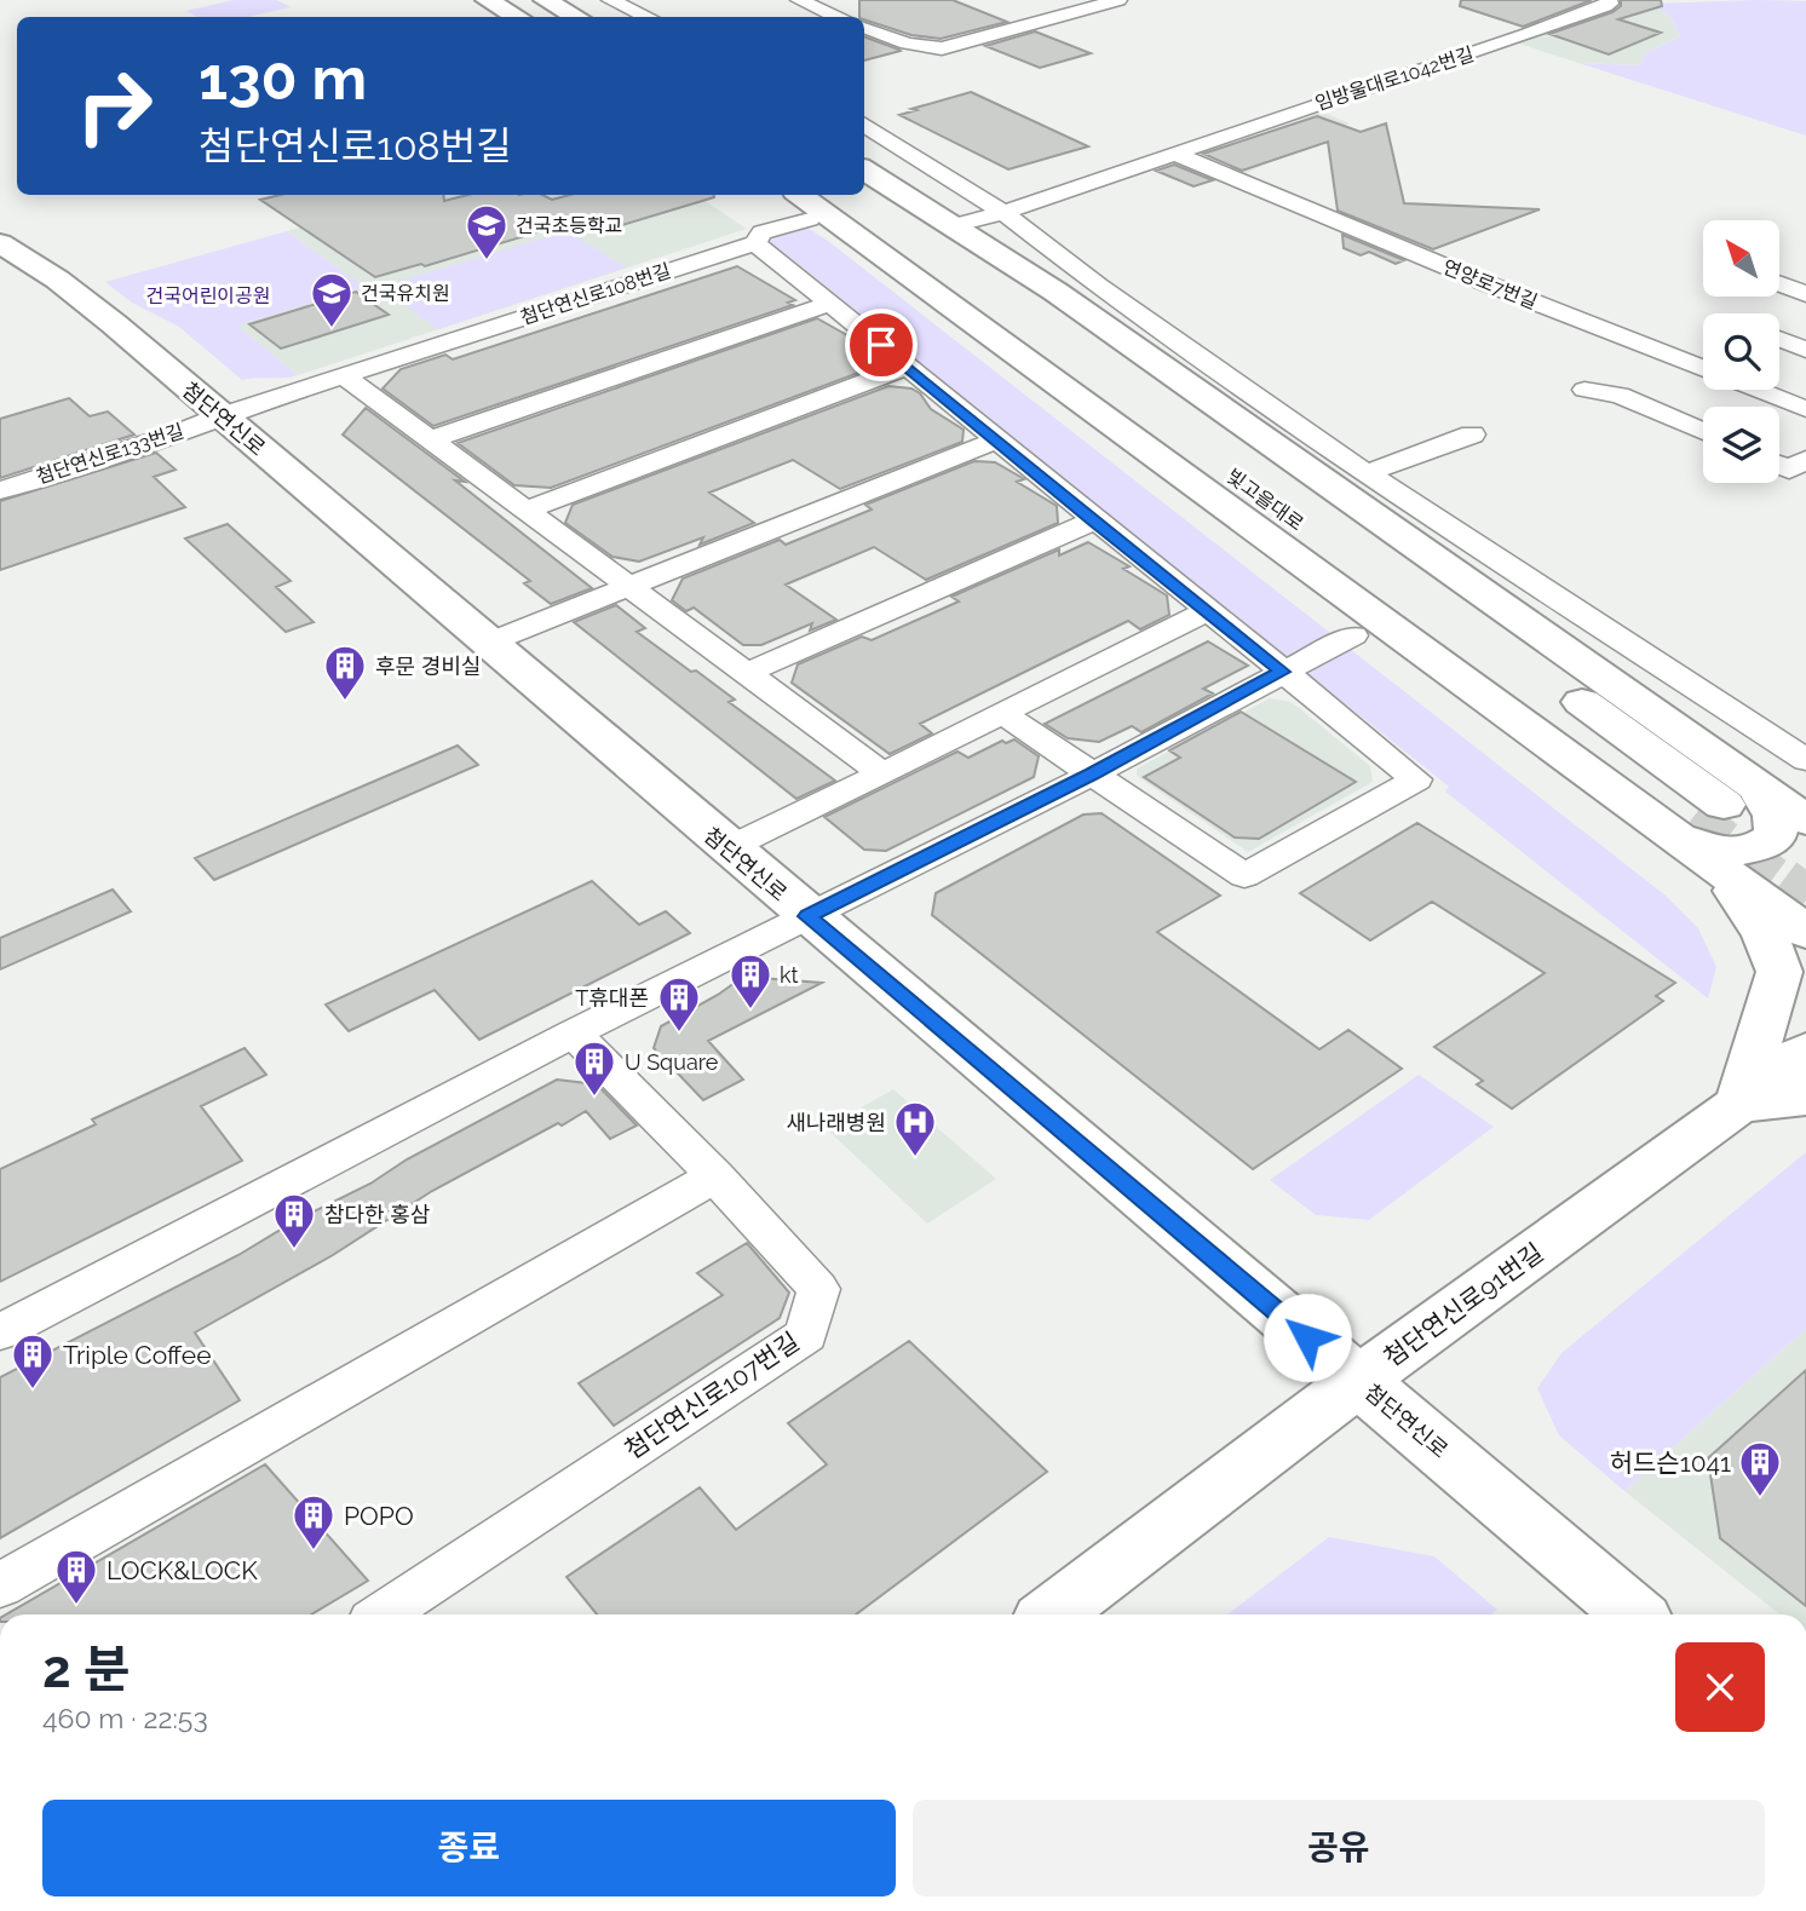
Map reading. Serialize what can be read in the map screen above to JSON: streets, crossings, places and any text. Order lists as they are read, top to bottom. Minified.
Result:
{"streets":{"main road":["첨단연신로","빛고을대로","첨단연신로91번길"],"street":["임방울대로1042번길","연양로7번길","첨단연신로108번길","첨단연신로133번길","첨단연신로107번길"]},"crossings":[["임방울대로1042번길","연양로7번길"],["첨단연신로108번길","첨단연신로"],["첨단연신로108번길","첨단연신로133번길"],["첨단연신로","첨단연신로133번길"],["첨단연신로","첨단연신로91번길"]],"parks":["건국어린이공원"],"places":{"school or university":["건국초등학교","건국유치원"],"building":["후문 경비실","kt","T휴대폰","U Square","참다한 홍삼","Triple Coffee","허드슨1041","POPO","LOCK&LOCK"],"hospital":["새나래병원"]},"north":"top left","page":{"turn":["130 m","첨단연신로108번길"],"heading":["2 분","460 m · 22:53"],"buttons":["종료","공유"]}}
